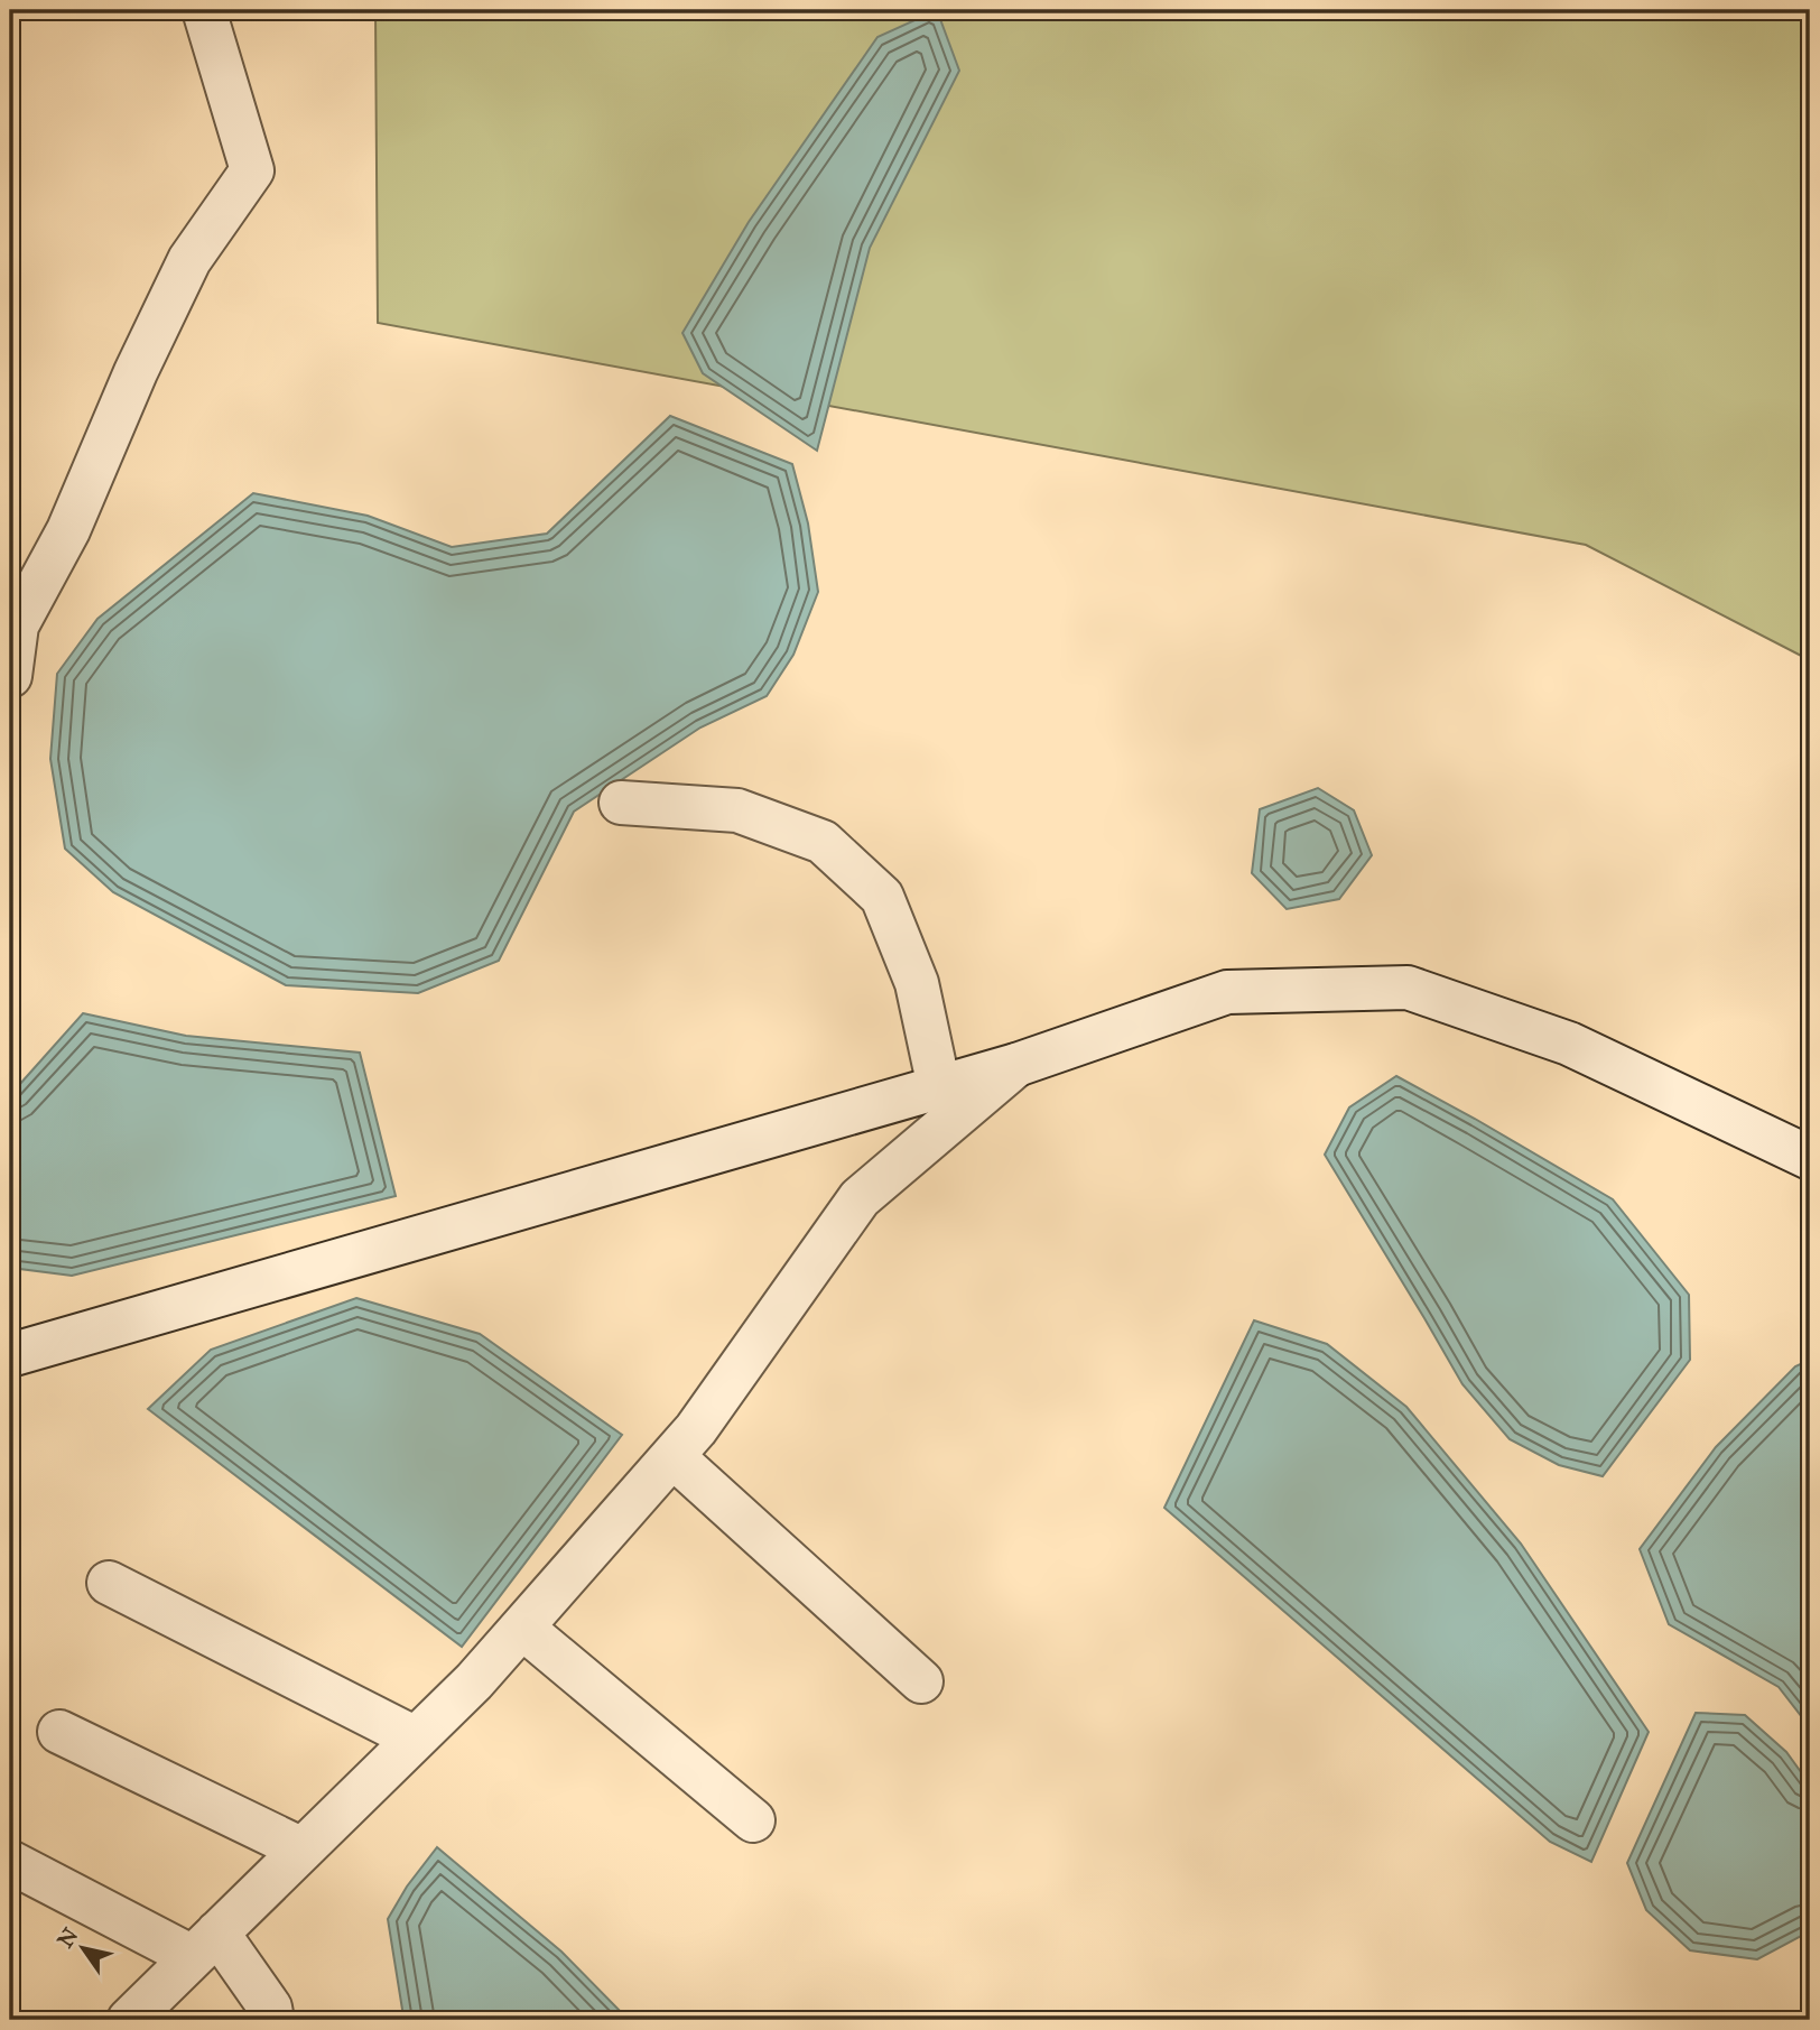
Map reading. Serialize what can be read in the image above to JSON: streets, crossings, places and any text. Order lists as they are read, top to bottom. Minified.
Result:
{"north":"top left"}
